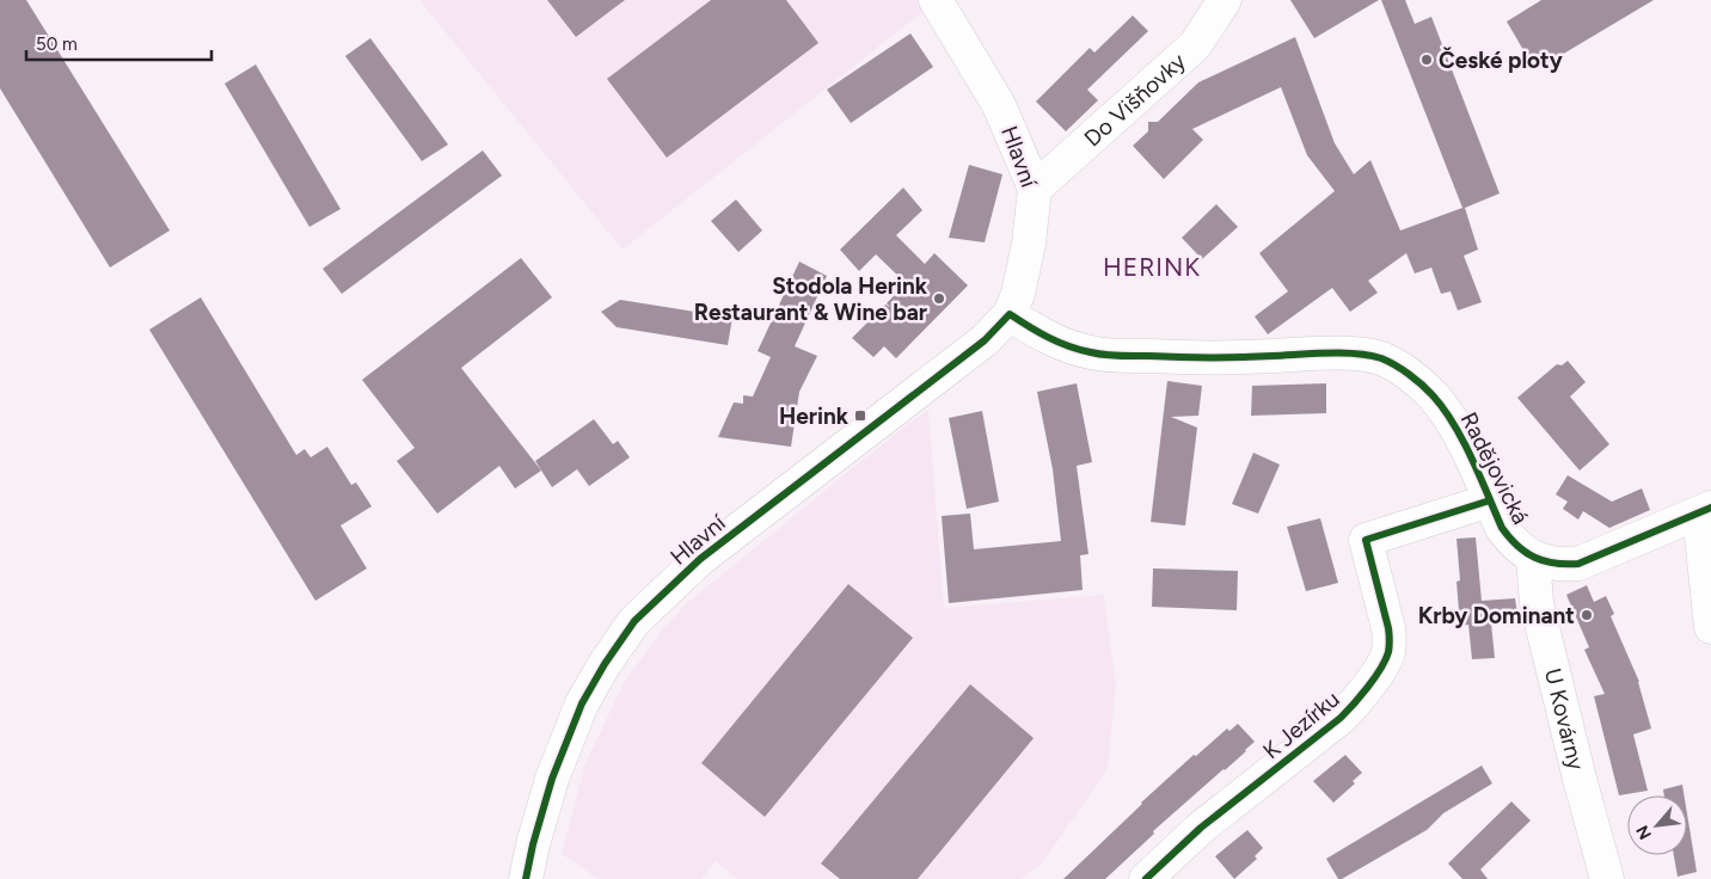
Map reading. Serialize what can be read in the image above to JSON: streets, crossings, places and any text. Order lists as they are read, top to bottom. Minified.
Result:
{"streets":{"street":["Do Višňovky","Hlavní","Radějovická","U Kovárny","K Jezírku"]},"crossings":[["Do Višňovky","Hlavní"],["Hlavní","Radějovická"],["Radějovická","U Kovárny"],["Radějovická","K Jezírku"]],"districts":["HERINK"],"places":{"other":["České ploty","Stodola Herink Restaurant & Wine bar","Krby Dominant"],"transit":["Herink"]},"scale_bar":"50 m","north":"bottom left"}
